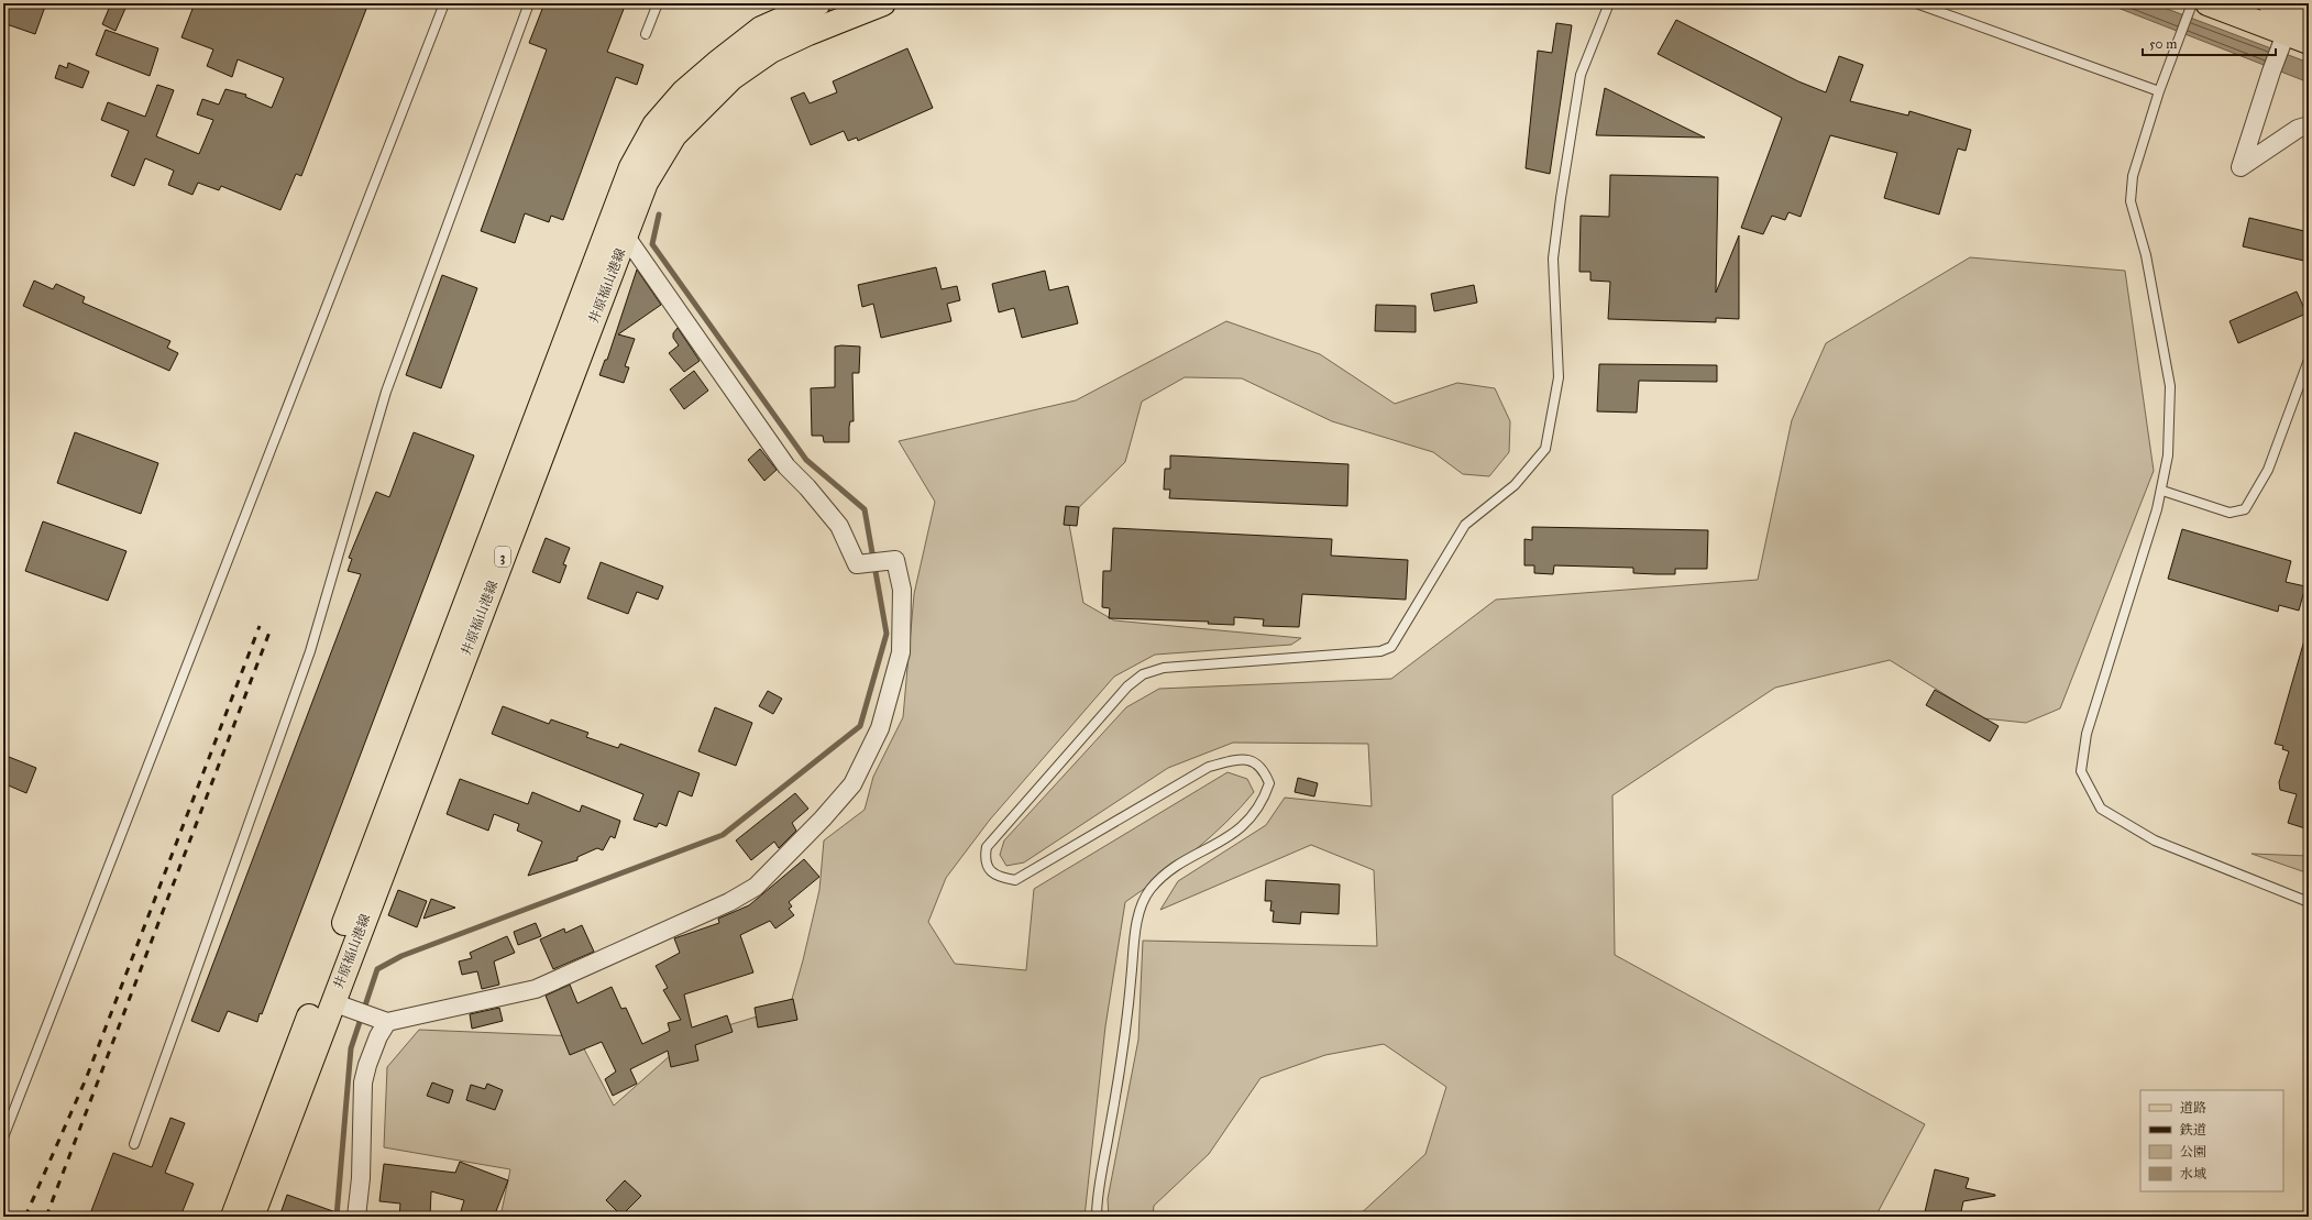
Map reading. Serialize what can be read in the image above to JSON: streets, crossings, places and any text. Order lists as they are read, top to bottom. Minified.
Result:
{"streets":{"main road":["井原福山港線","3"]},"legend":["道路","鉄道","公園","水域"],"scale_bar":"50 m"}
